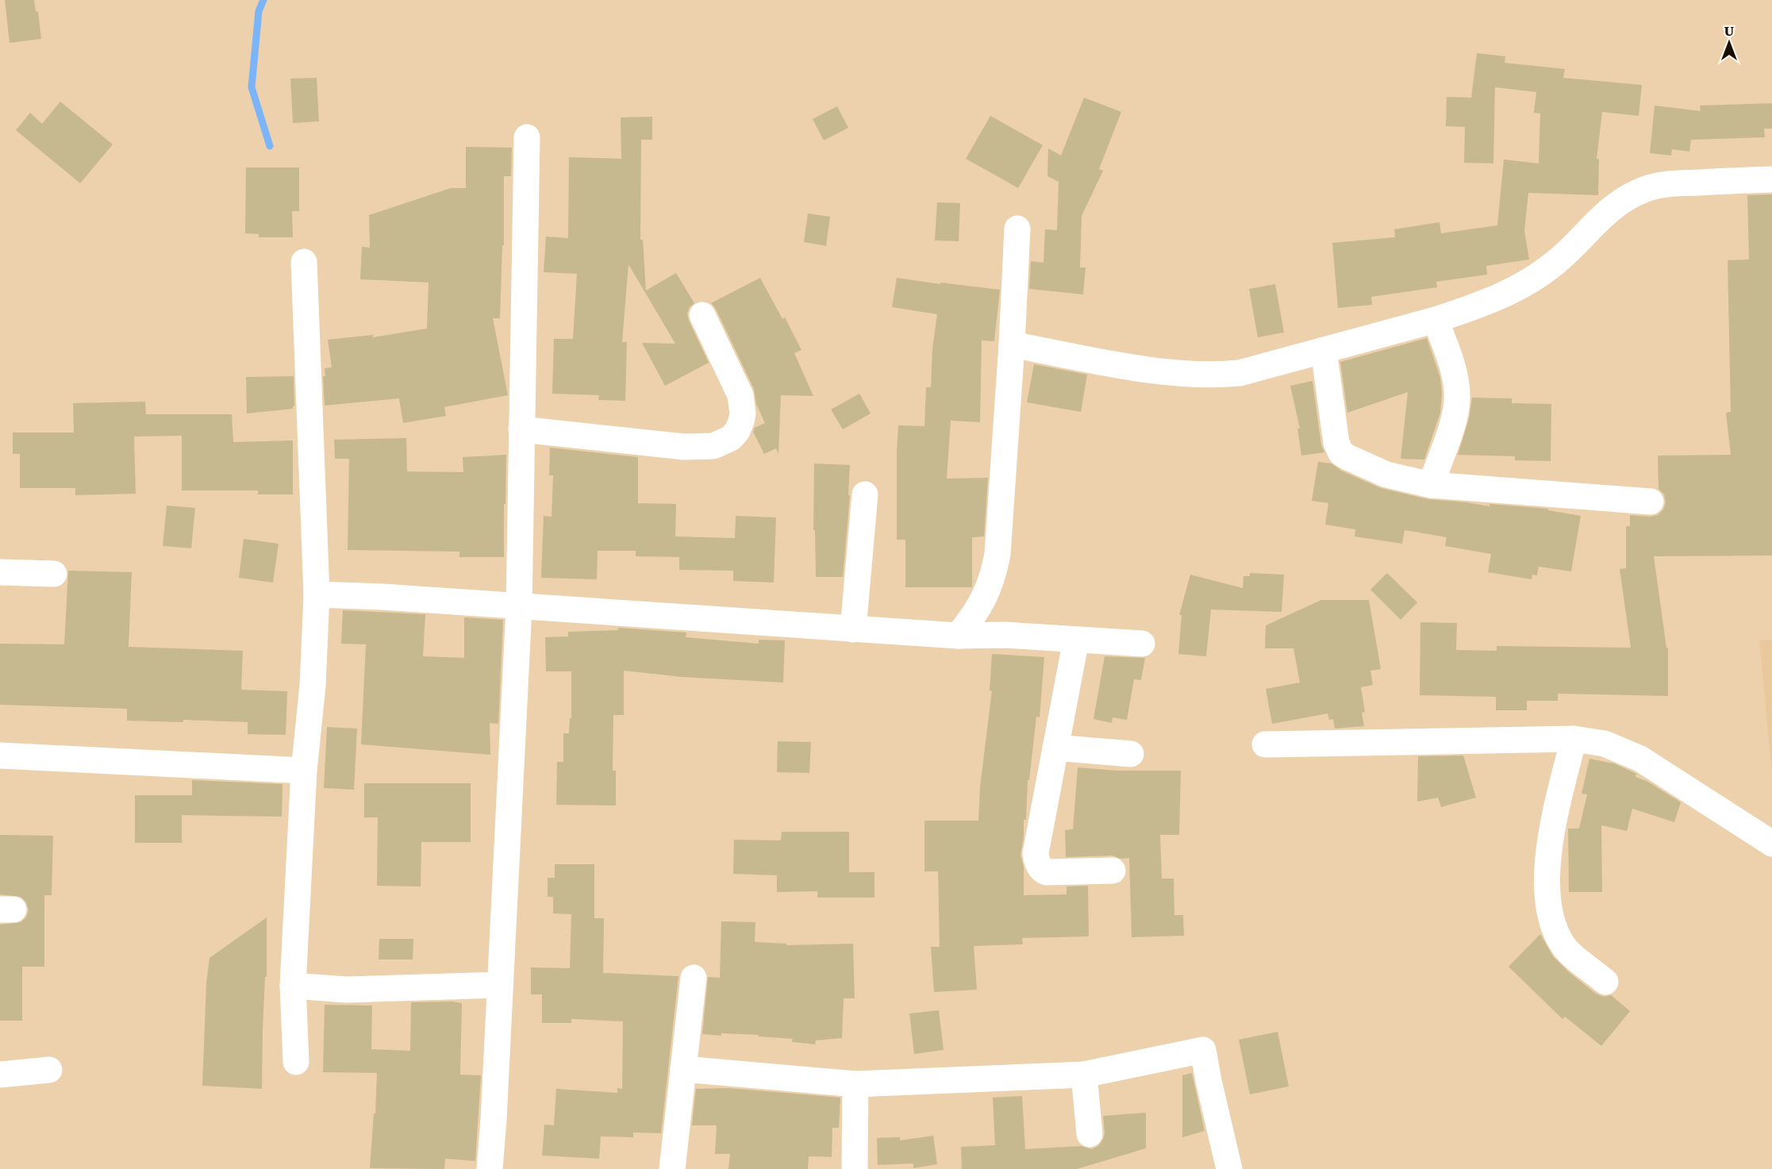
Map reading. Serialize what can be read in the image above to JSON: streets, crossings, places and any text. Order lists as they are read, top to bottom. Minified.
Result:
{"north":"top"}
